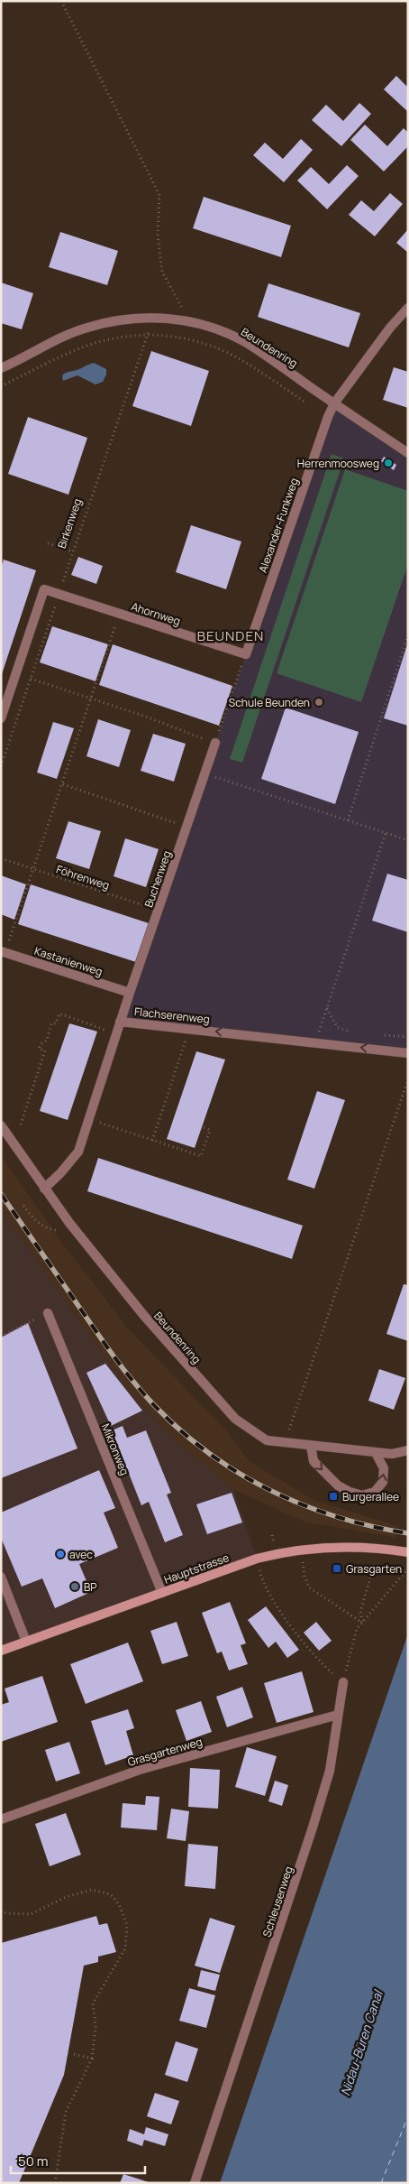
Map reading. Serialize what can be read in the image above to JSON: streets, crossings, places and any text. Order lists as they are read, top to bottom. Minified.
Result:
{"streets":{"main road":["Hauptstrasse"],"street":["Beundenring","Alexander-Funkweg","Ahornweg","Buchenweg","Kastanienweg","Flachserenweg","Mikronweg","Grasgartenweg","Schleusenweg"],"path":["Birkenweg","Föhrenweg"]},"crossings":[["Beundenring","Birkenweg"],["Beundenring","Alexander-Funkweg"],["Beundenring","Flachserenweg"],["Birkenweg","Ahornweg"],["Alexander-Funkweg","Ahornweg"],["Föhrenweg","Buchenweg"],["Buchenweg","Kastanienweg"],["Buchenweg","Flachserenweg"],["Mikronweg","Hauptstrasse"],["Grasgartenweg","Schleusenweg"]],"one_way":["Flachserenweg"],"districts":["BEUNDEN"],"water":["Nidau-Büren Canal"],"places":{"other":["Herrenmoosweg","Schule Beunden","avec","BP"],"transit":["Burgerallee","Grasgarten"]},"scale_bar":"50 m"}
